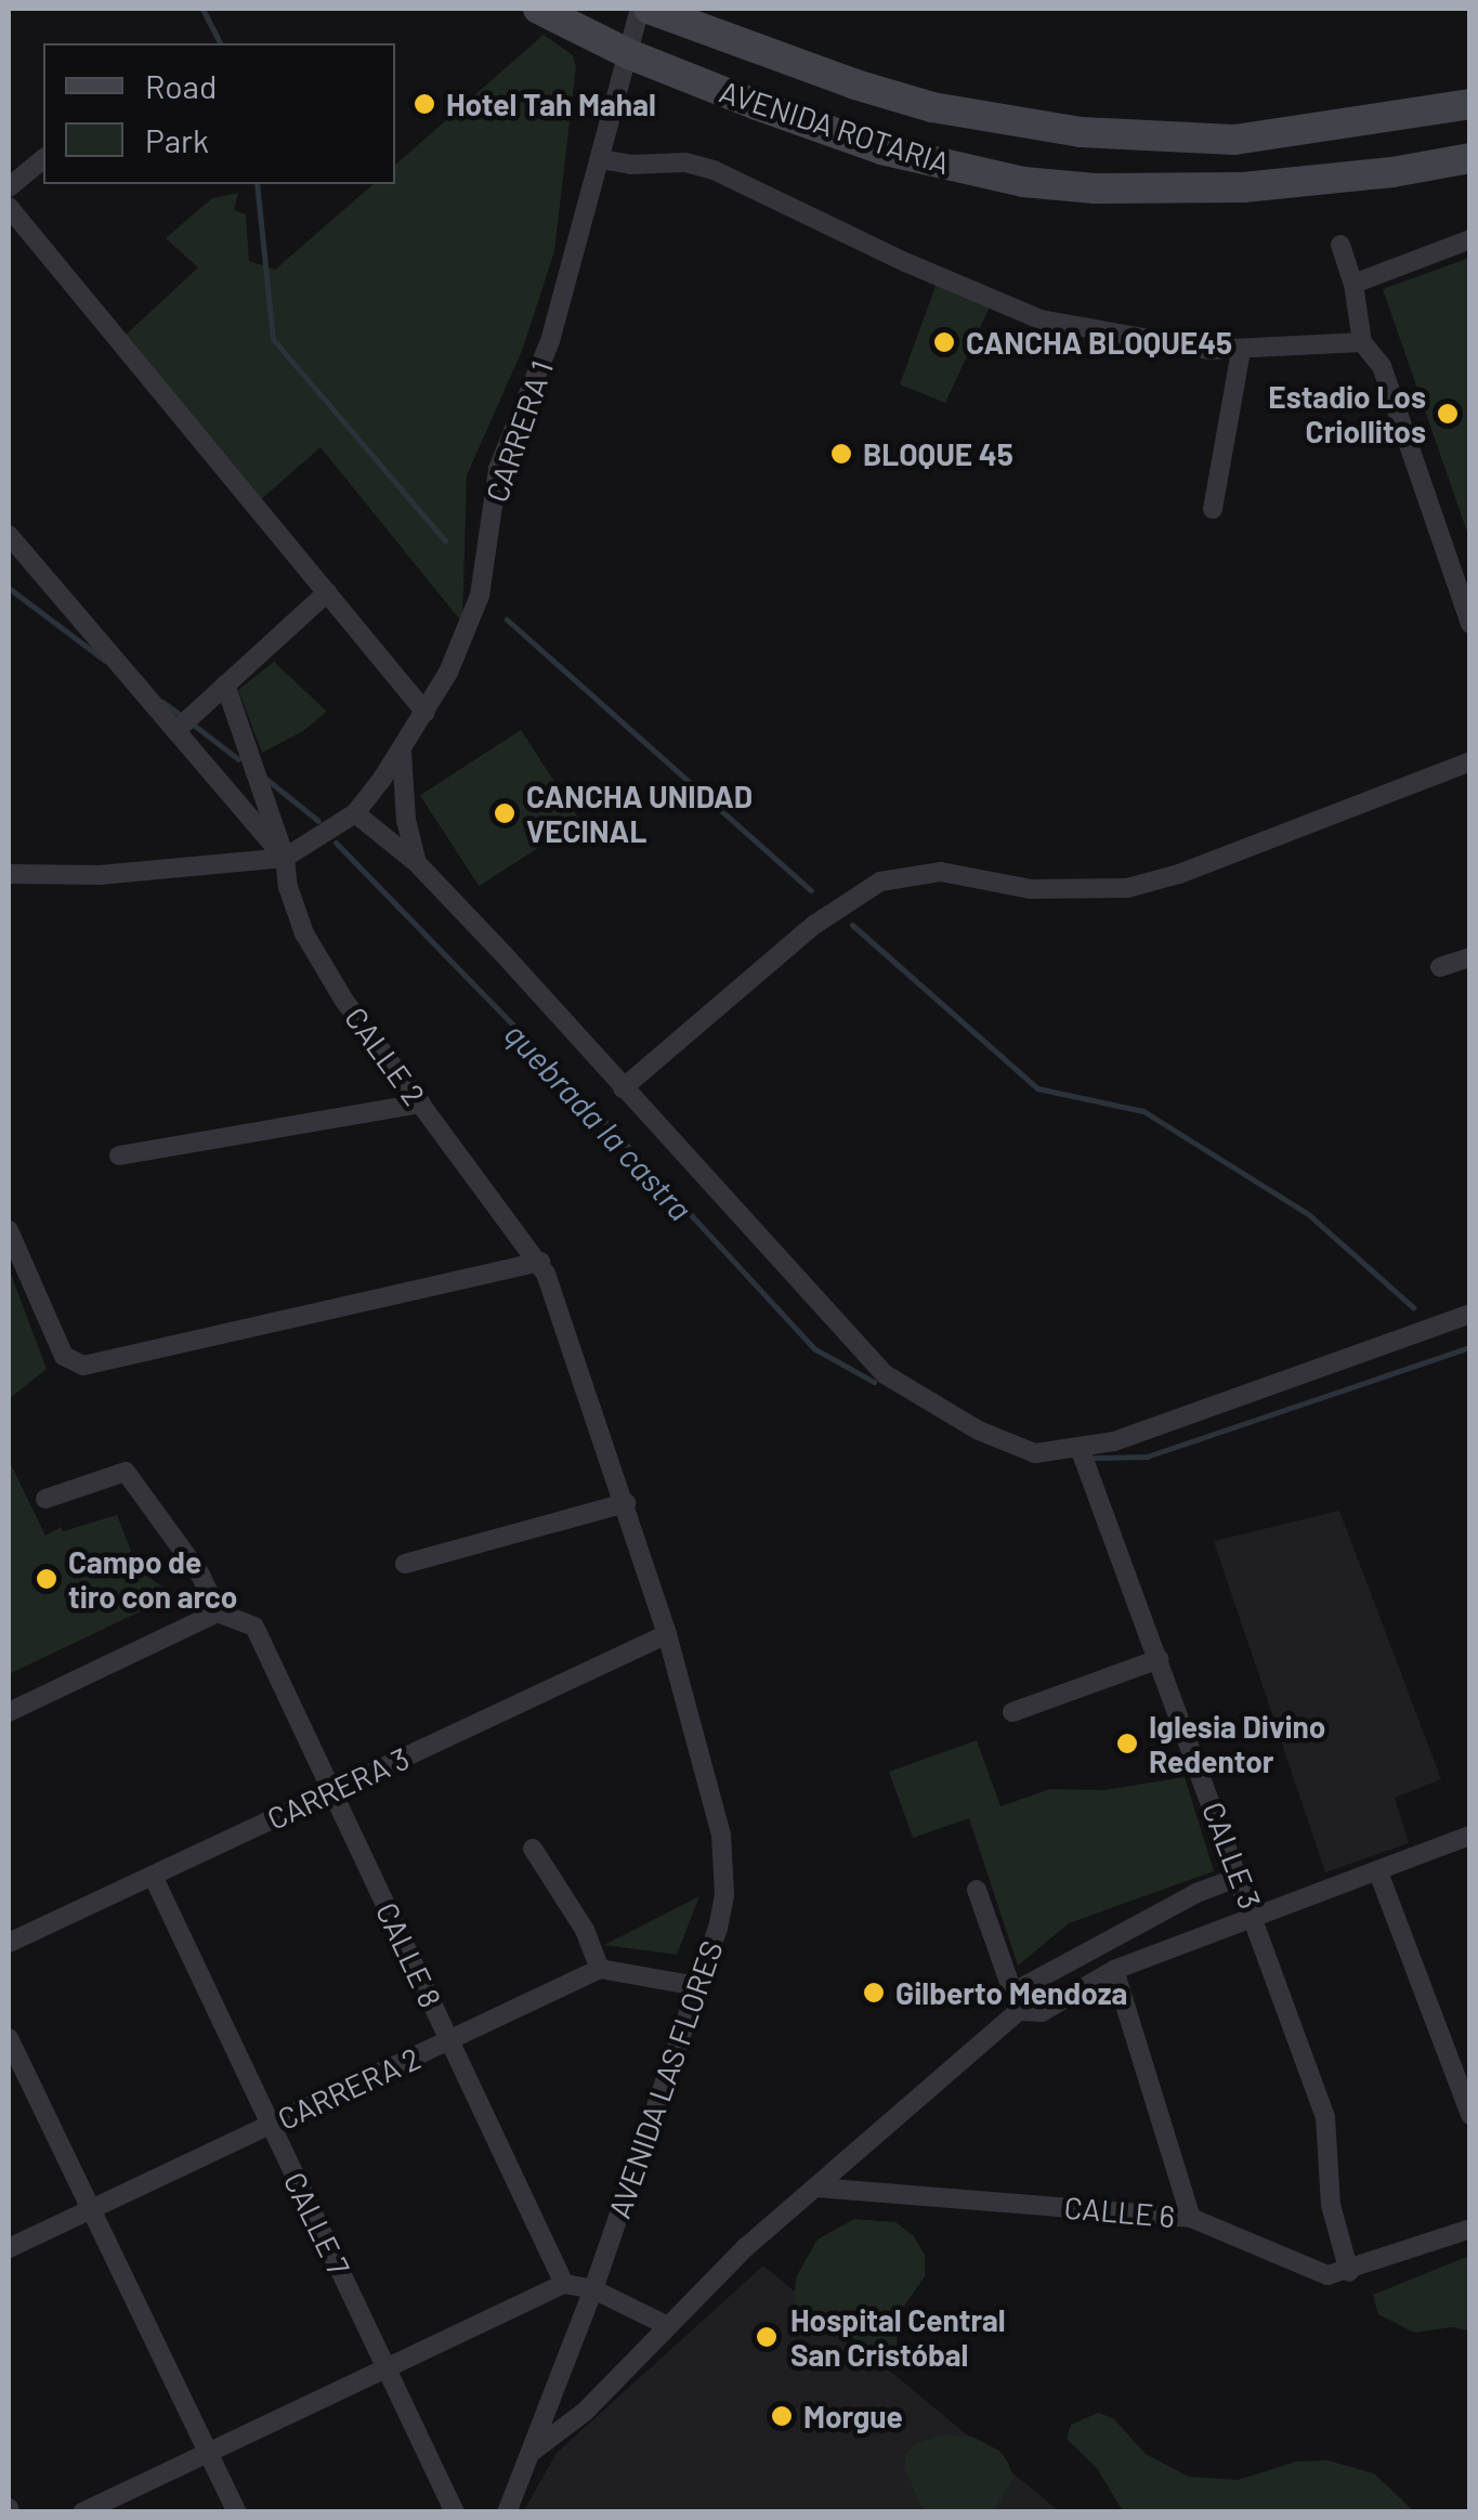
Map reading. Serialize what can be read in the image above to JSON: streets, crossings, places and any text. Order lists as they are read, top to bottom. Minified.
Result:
{"streets":{"main road":["AVENIDA ROTARIA"],"street":["CARRERA 1","CALLE 2","CARRERA 3","CALLE 3","CALLE 8","AVENIDA LAS FLORES","CARRERA 2","CALLE 6","CALLE 7"]},"crossings":[["AVENIDA ROTARIA","CARRERA 1"],["CARRERA 1","CALLE 2"],["CALLE 2","CARRERA 3"],["CALLE 2","AVENIDA LAS FLORES"],["CARRERA 3","CALLE 8"],["CARRERA 3","AVENIDA LAS FLORES"],["CARRERA 3","CALLE 7"],["CALLE 3","CALLE 6"],["CALLE 8","CARRERA 2"],["CARRERA 2","CALLE 7"]],"water":["quebrada la castra"],"places":["Hotel Tah Mahal","CANCHA BLOQUE45","Estadio Los Criollitos","BLOQUE 45","CANCHA UNIDAD VECINAL","Campo de tiro con arco","Iglesia Divino Redentor","Gilberto Mendoza","Hospital Central San Cristóbal","Morgue"],"legend":["Road","Park"]}
